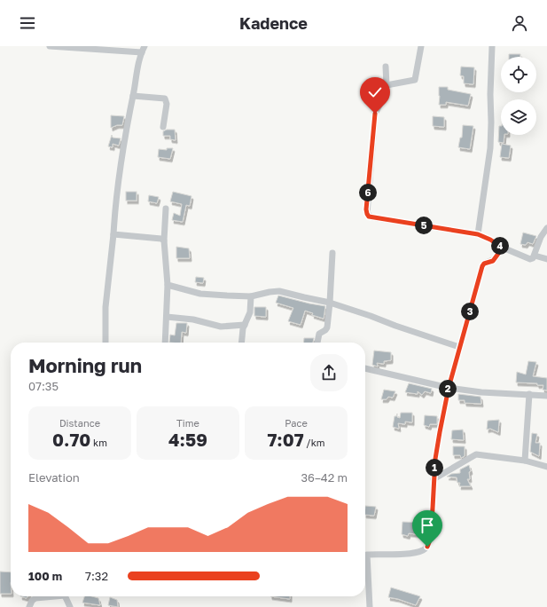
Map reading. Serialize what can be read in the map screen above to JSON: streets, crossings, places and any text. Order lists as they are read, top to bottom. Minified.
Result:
{"page":{"header":"Kadence","pins":["6","5","4","3","2","1"],"heading":["Morning run","07:35"],"stats":[["Distance","0.70 km"],["Time","4:59"],["Pace","7:07 /km"]],"chart":["Elevation","36–42 m"],"list":[{"name":"100 m","note":"7:32"}]}}
